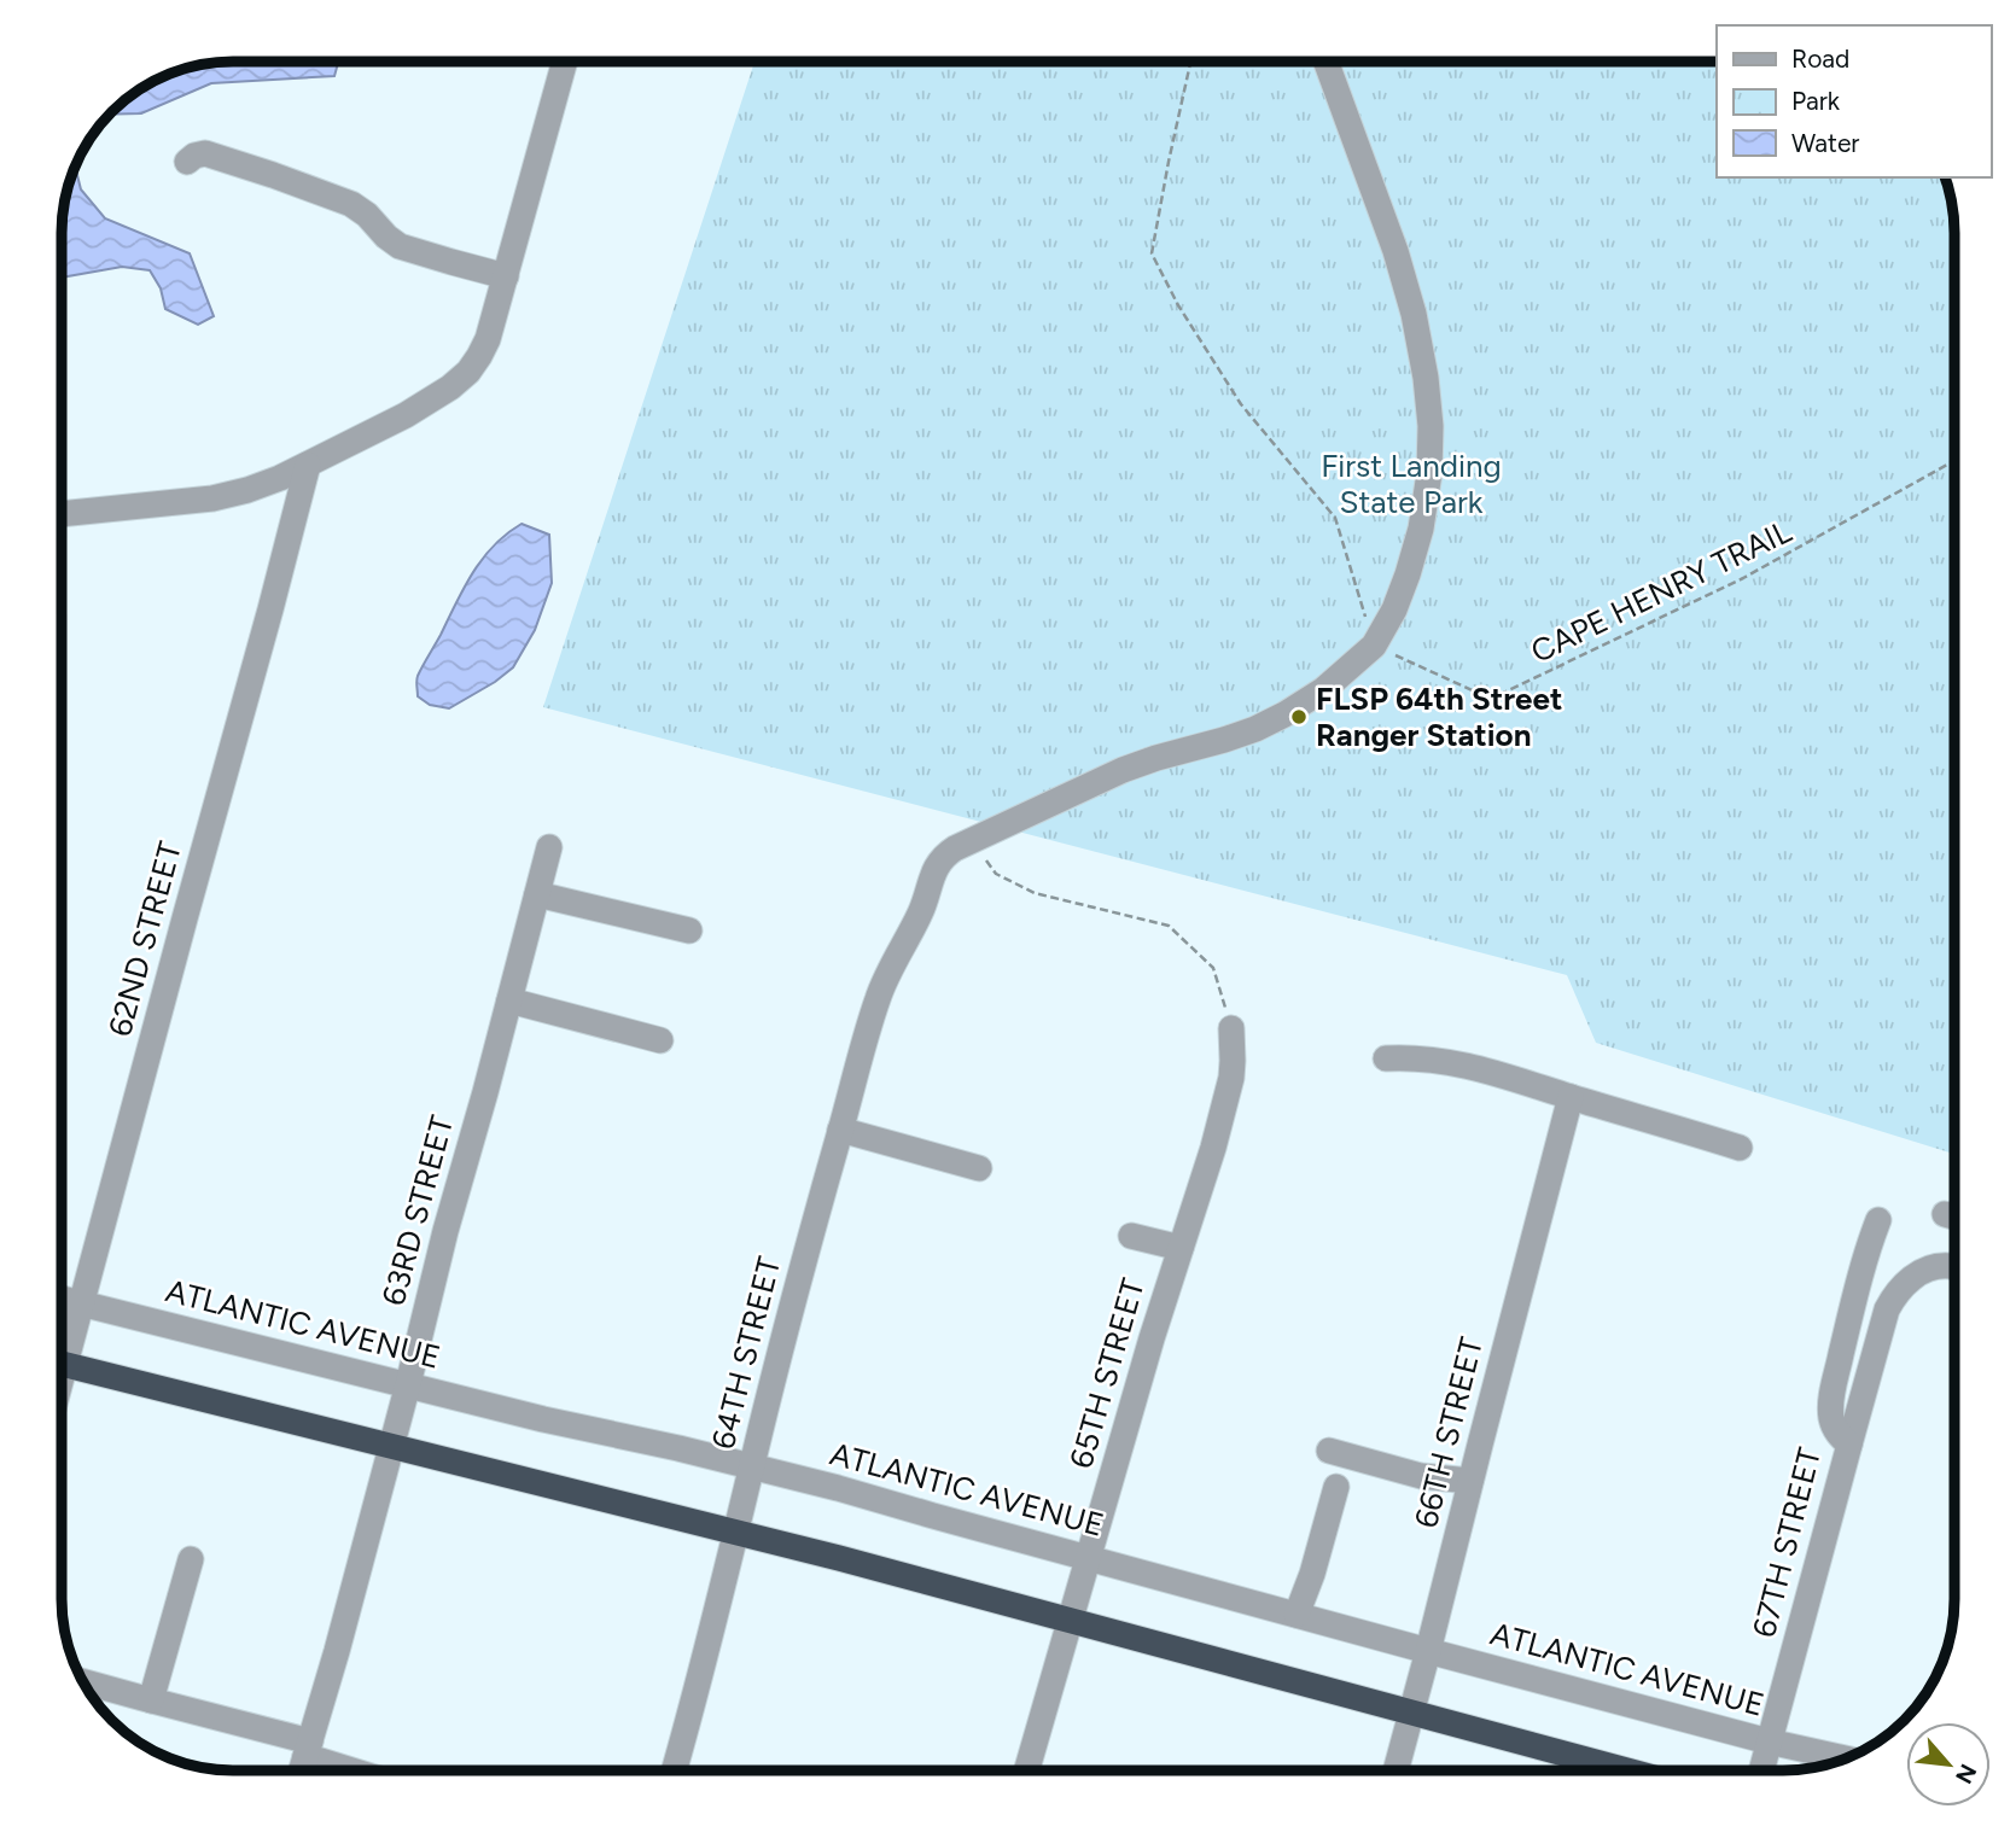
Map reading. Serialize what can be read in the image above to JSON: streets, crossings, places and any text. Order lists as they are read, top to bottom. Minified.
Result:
{"streets":{"street":["62ND STREET","63RD STREET","ATLANTIC AVENUE","64TH STREET","65TH STREET","66TH STREET","67TH STREET"],"path":["CAPE HENRY TRAIL"]},"crossings":[["CAPE HENRY TRAIL","64TH STREET"],["62ND STREET","ATLANTIC AVENUE"],["63RD STREET","ATLANTIC AVENUE"],["ATLANTIC AVENUE","64TH STREET"],["ATLANTIC AVENUE","65TH STREET"],["ATLANTIC AVENUE","66TH STREET"],["ATLANTIC AVENUE","67TH STREET"]],"parks":["First Landing State Park"],"places":["FLSP 64th Street Ranger Station"],"legend":["Road","Park","Water"],"north":"bottom right"}
